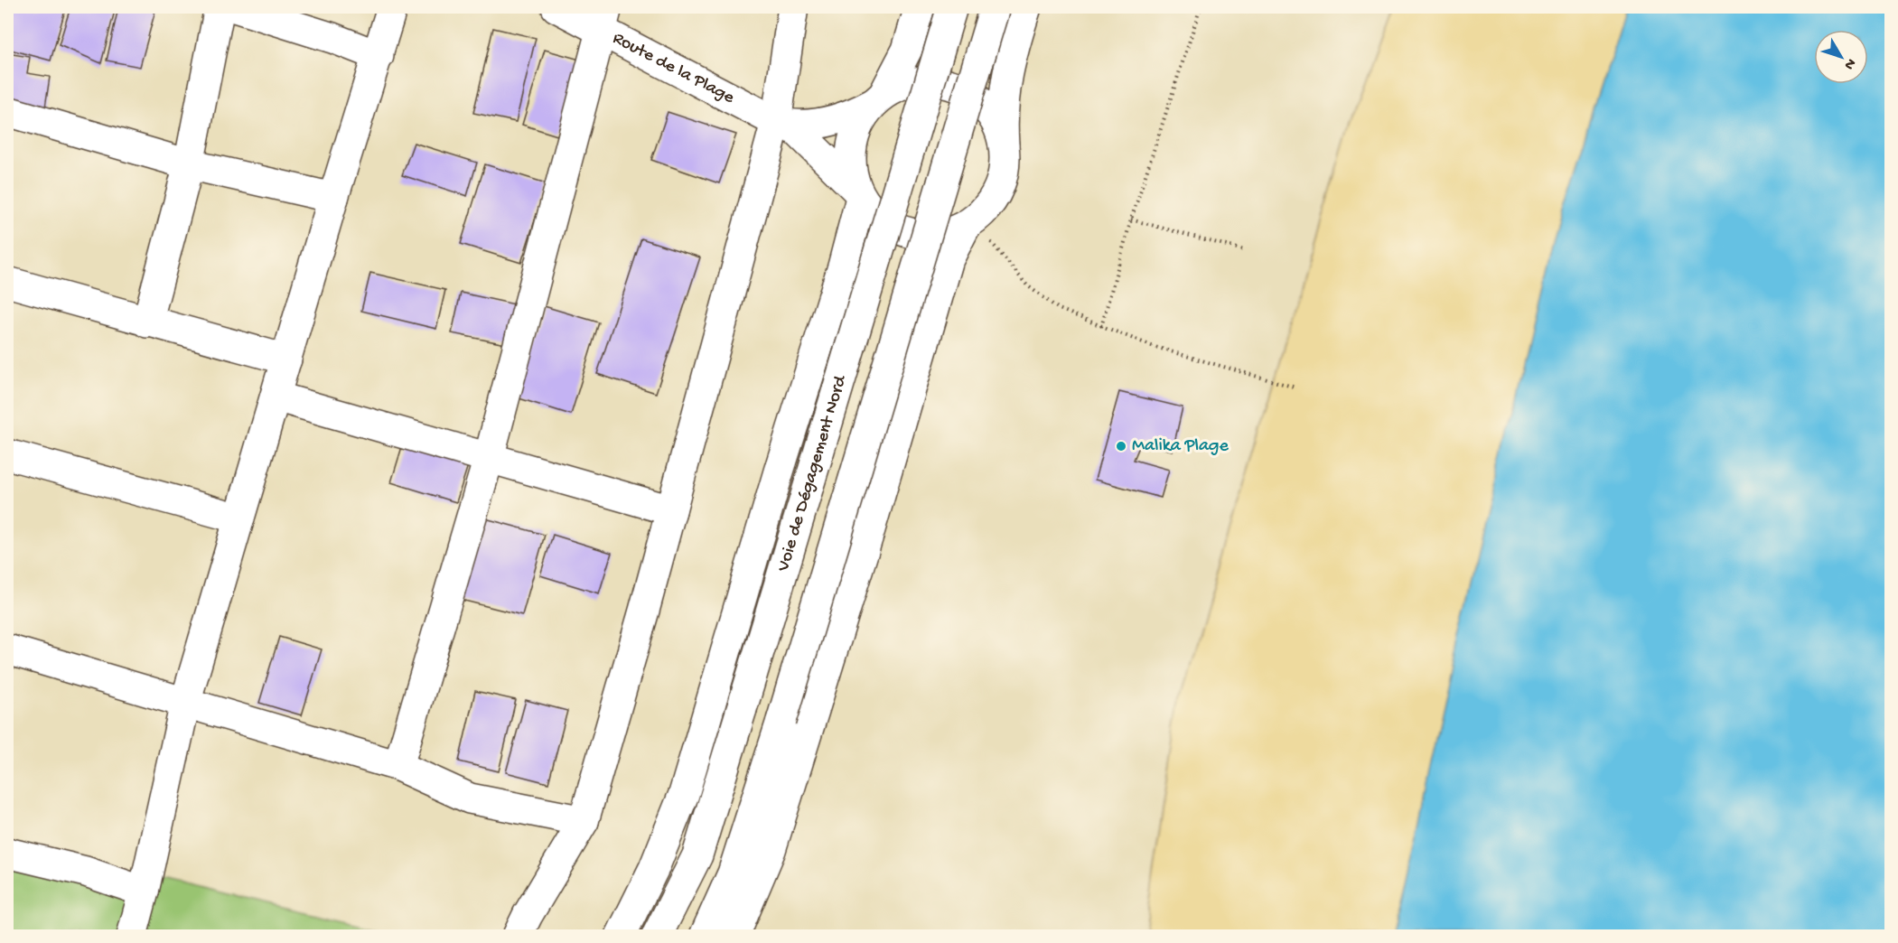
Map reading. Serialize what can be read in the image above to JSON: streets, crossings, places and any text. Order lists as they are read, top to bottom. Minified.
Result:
{"streets":{"main road":["Route de la Plage","Voie de Dégagement Nord"]},"places":["Malika Plage"],"north":"bottom right"}
